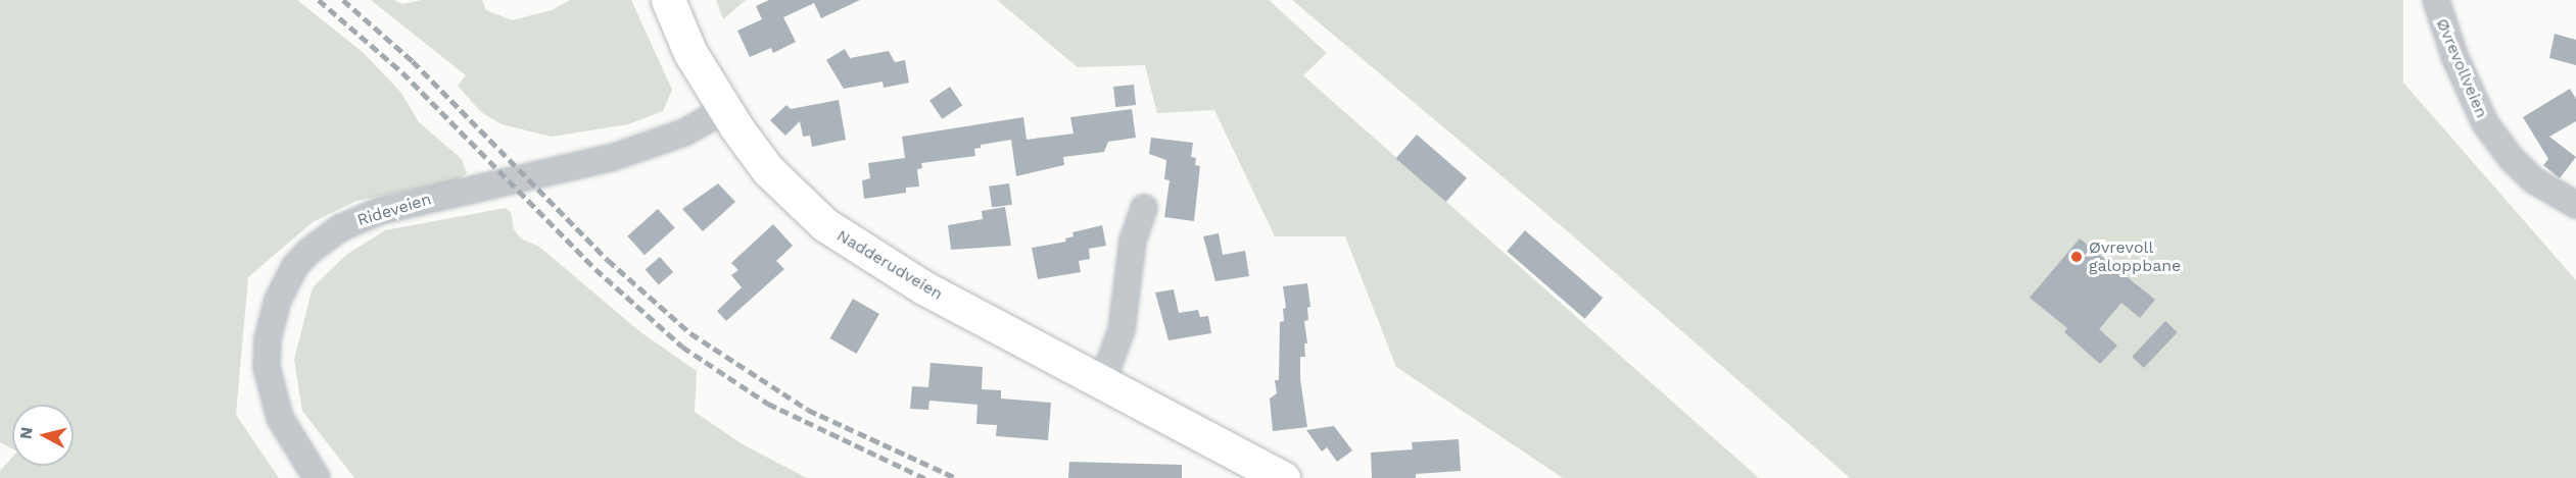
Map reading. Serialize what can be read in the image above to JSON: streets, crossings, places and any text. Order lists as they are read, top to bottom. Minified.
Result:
{"streets":{"main road":["Nadderudveien"],"street":["Øvrevollveien","Rideveien"]},"crossings":[["Rideveien","Nadderudveien"]],"places":["Øvrevoll galoppbane"],"north":"left"}
